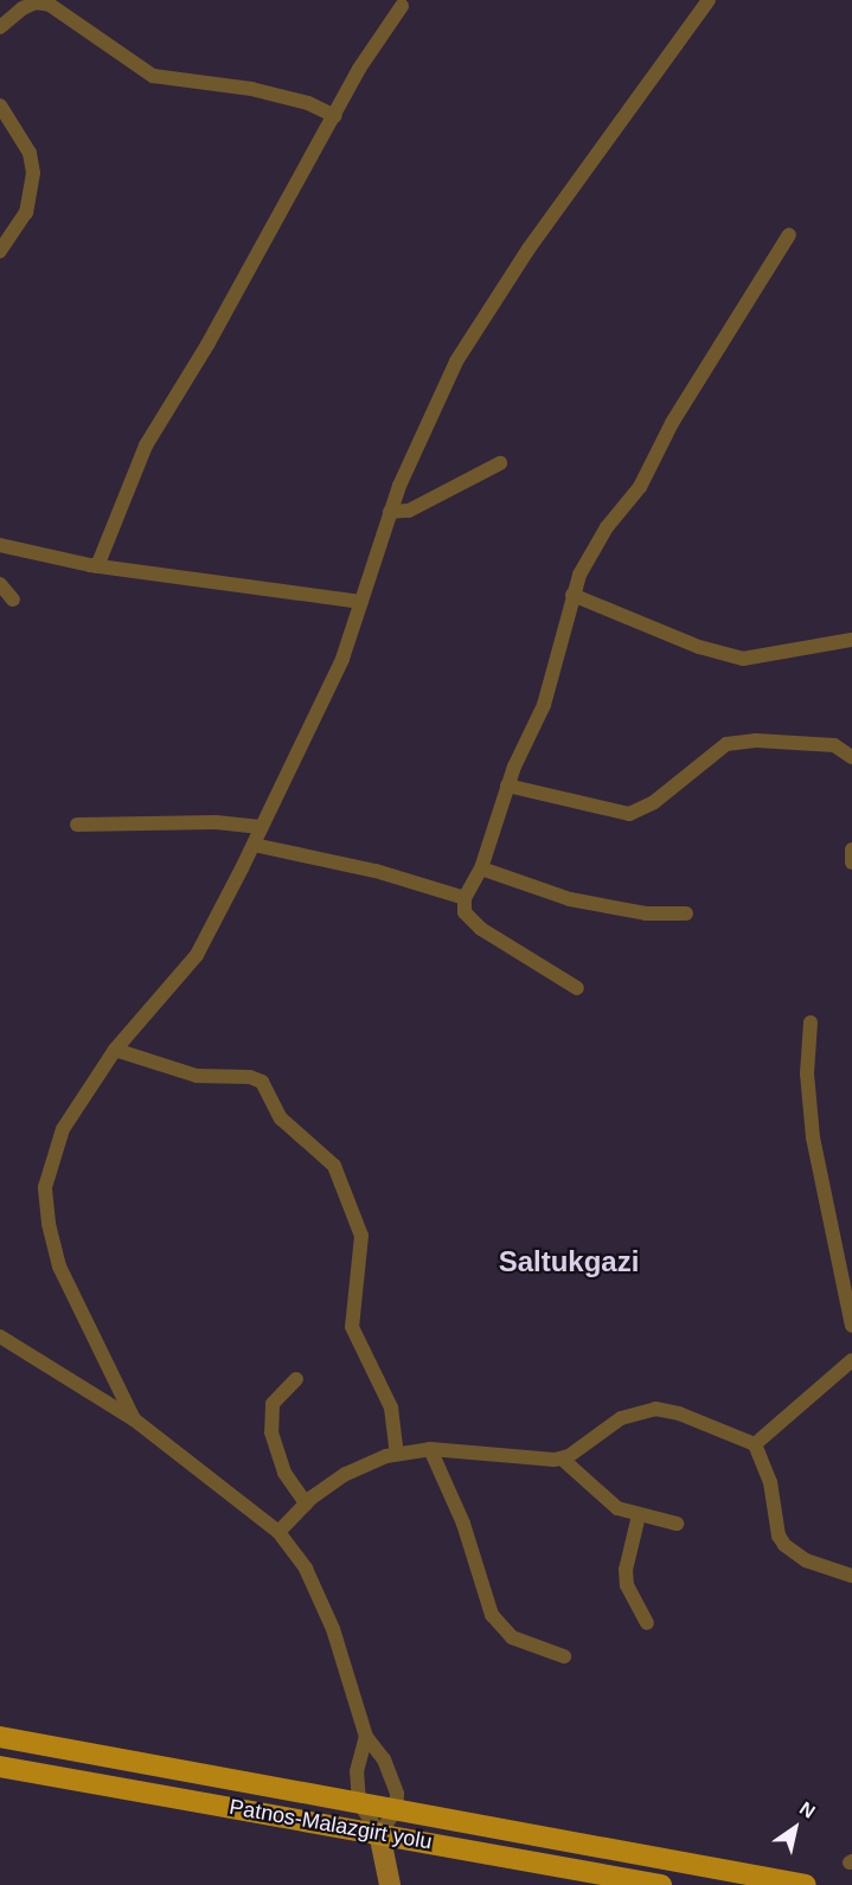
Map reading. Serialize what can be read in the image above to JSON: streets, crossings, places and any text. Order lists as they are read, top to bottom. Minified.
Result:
{"streets":{"main road":["Patnos-Malazgirt yolu"]},"districts":["Saltukgazi"],"north":"top right"}
